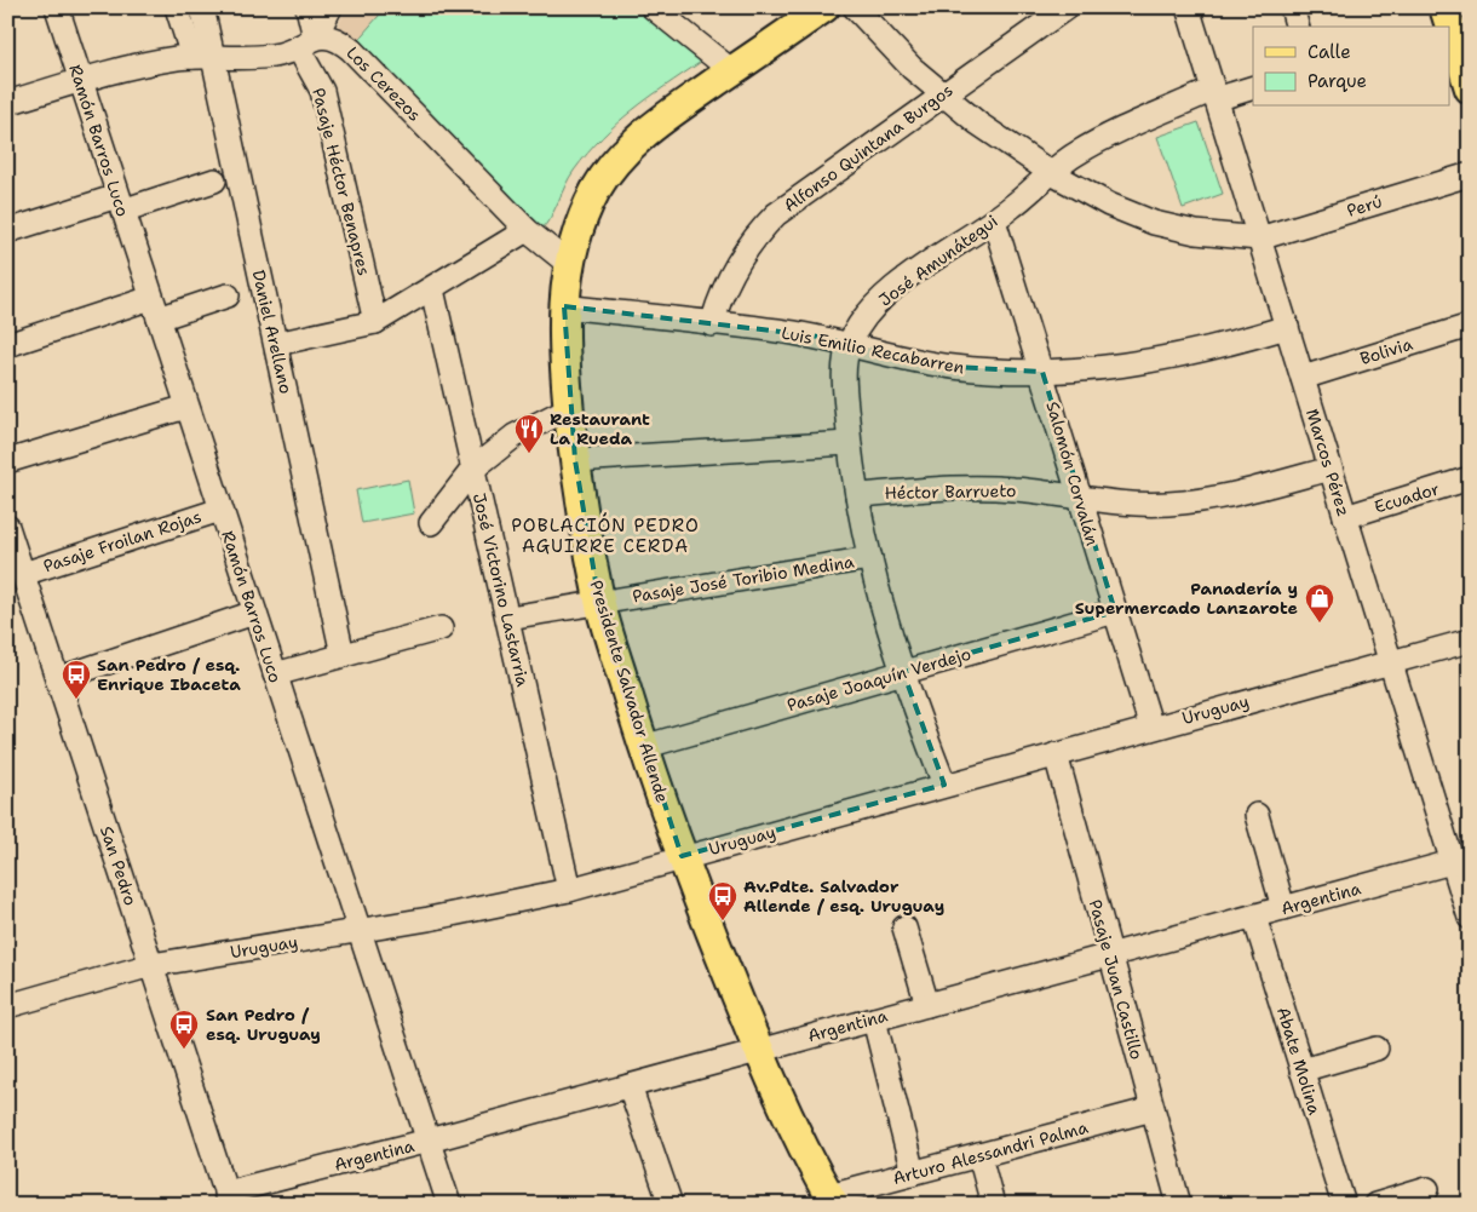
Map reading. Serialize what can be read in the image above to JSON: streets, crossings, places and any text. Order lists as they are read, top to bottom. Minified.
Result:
{"streets":{"main road":["Presidente Salvador Allende"],"street":["Los Cerezos","Ramón Barros Luco","Alfonso Quintana Burgos","Pasaje Héctor Benapres","Perú","José Amunátegui","Daniel Arellano","Luis Emilio Recabarren","Bolivia","Marcos Pérez","Salomón Corvalán","Héctor Barrueto","Ecuador","Pasaje Froilan Rojas","Pasaje José Toribio Medina","José Victorino Lastarria","Pasaje Joaquín Verdejo","Uruguay","San Pedro","Argentina","Pasaje Juan Castillo","Abate Molina","Arturo Alessandri Palma"]},"crossings":[["Los Cerezos","Pasaje Héctor Benapres"],["Los Cerezos","Presidente Salvador Allende"],["Ramón Barros Luco","Pasaje Froilan Rojas"],["Ramón Barros Luco","Uruguay"],["Ramón Barros Luco","Argentina"],["Alfonso Quintana Burgos","Luis Emilio Recabarren"],["Perú","Marcos Pérez"],["José Amunátegui","Luis Emilio Recabarren"],["José Amunátegui","Marcos Pérez"],["José Amunátegui","Salomón Corvalán"],["José Amunátegui","Héctor Barrueto"],["José Amunátegui","Pasaje José Toribio Medina"],["José Amunátegui","Pasaje Joaquín Verdejo"],["José Amunátegui","Uruguay"],["Luis Emilio Recabarren","Marcos Pérez"],["Luis Emilio Recabarren","Salomón Corvalán"],["Luis Emilio Recabarren","Presidente Salvador Allende"],["Bolivia","Marcos Pérez"],["Marcos Pérez","Héctor Barrueto"],["Marcos Pérez","Ecuador"],["Marcos Pérez","Uruguay"],["Marcos Pérez","Argentina"],["Salomón Corvalán","Héctor Barrueto"],["Salomón Corvalán","Pasaje Joaquín Verdejo"],["Salomón Corvalán","Uruguay"],["Pasaje Froilan Rojas","San Pedro"],["Pasaje José Toribio Medina","José Victorino Lastarria"],["Pasaje José Toribio Medina","Presidente Salvador Allende"],["José Victorino Lastarria","Uruguay"],["Pasaje Joaquín Verdejo","Presidente Salvador Allende"],["Presidente Salvador Allende","Uruguay"],["Presidente Salvador Allende","Argentina"],["Presidente Salvador Allende","Arturo Alessandri Palma"],["Uruguay","San Pedro"],["Uruguay","Pasaje Juan Castillo"],["San Pedro","Argentina"],["Argentina","Pasaje Juan Castillo"],["Argentina","Abate Molina"],["Pasaje Juan Castillo","Arturo Alessandri Palma"]],"districts":["POBLACIÓN PEDRO AGUIRRE CERDA"],"places":{"restaurant":["Restaurant La Rueda"],"shop":["Panadería y Supermercado Lanzarote"],"bus stop":["San Pedro / esq. Enrique Ibaceta","Av.Pdte. Salvador Allende / esq. Uruguay","San Pedro / esq. Uruguay"]},"legend":["Calle","Parque"]}
